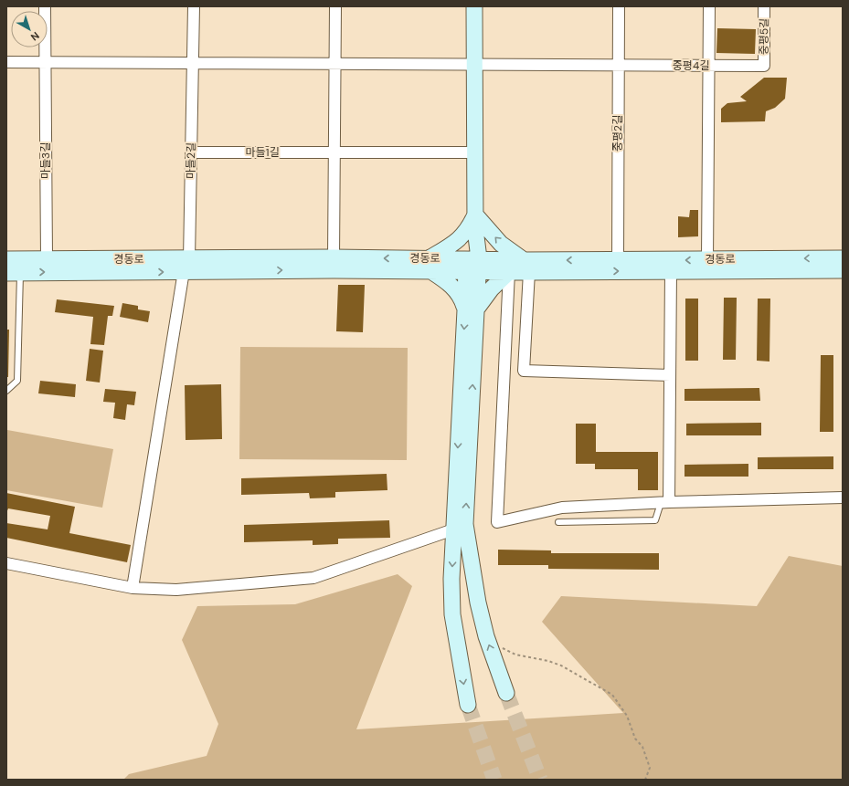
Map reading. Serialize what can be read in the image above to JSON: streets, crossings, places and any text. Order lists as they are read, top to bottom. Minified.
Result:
{"streets":{"street":["중평5길","중평4길","중평2길","마들1길","마들3길","마들2길","경동로"]},"crossings":[["중평5길","중평4길"],["중평4길","중평2길"],["중평2길","경동로"],["마들1길","마들2길"],["마들3길","경동로"],["마들2길","경동로"]],"north":"bottom right"}
